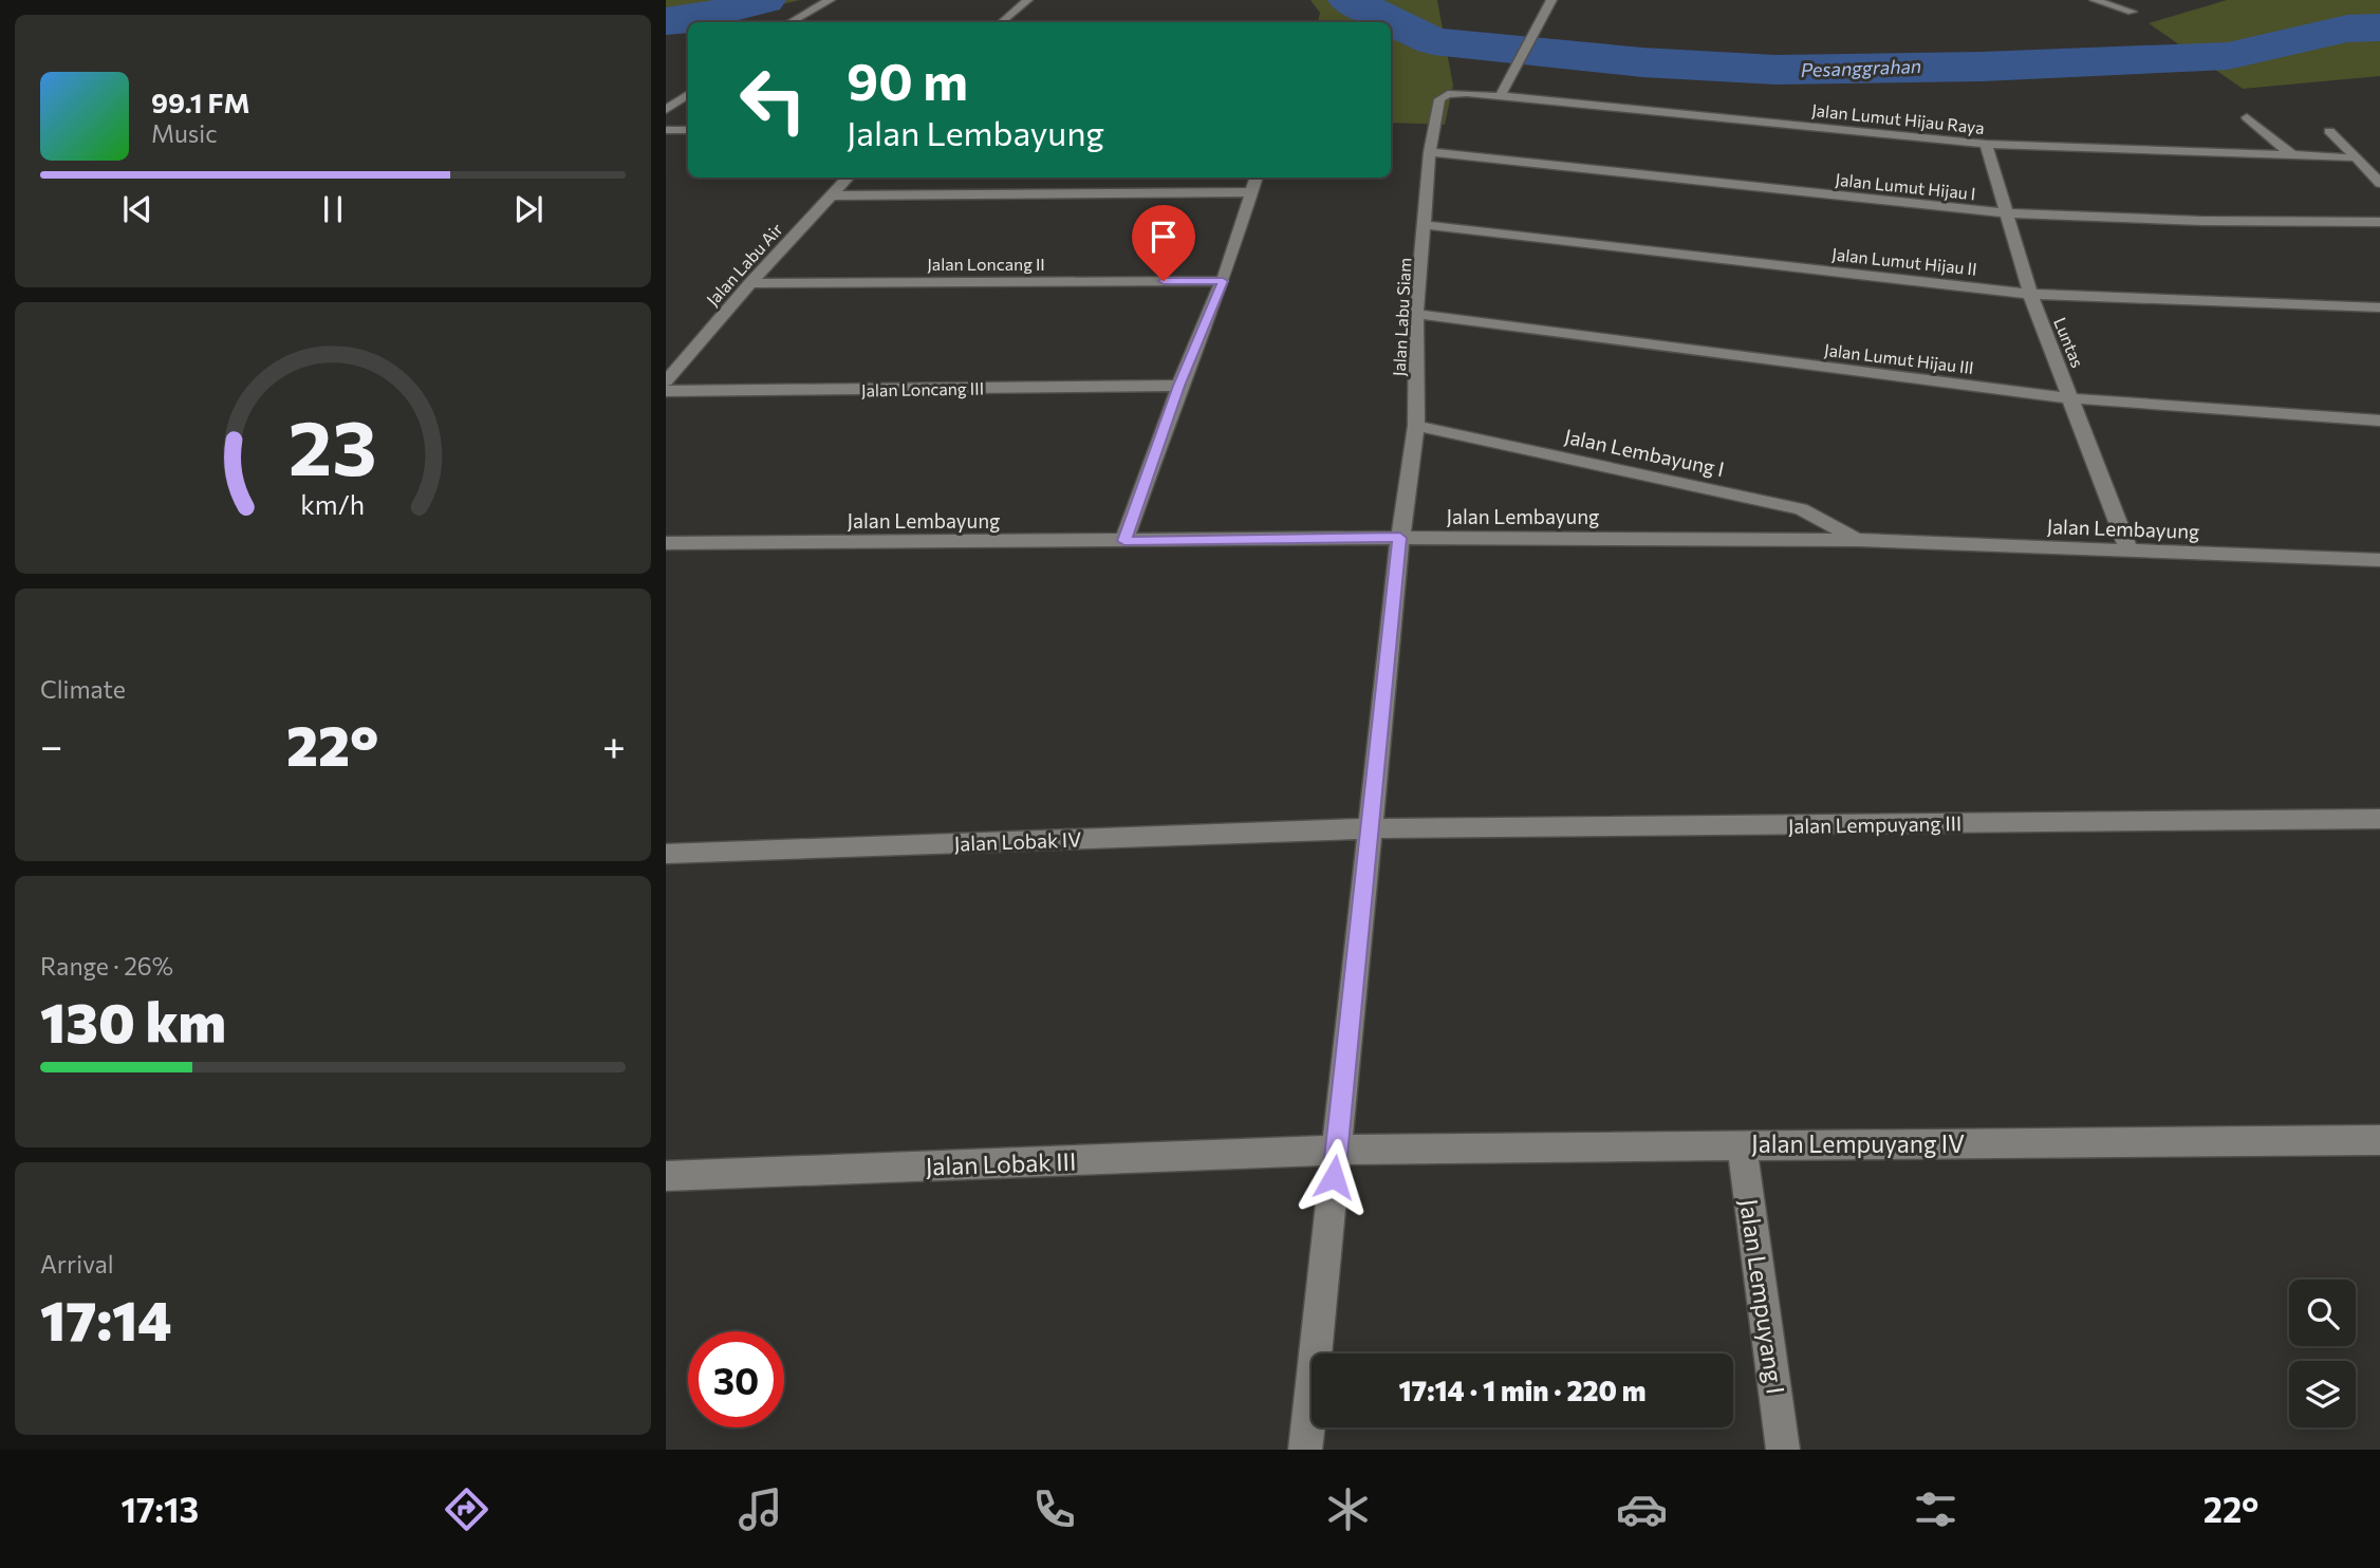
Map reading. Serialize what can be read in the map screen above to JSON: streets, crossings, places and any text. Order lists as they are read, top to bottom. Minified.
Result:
{"streets":{"street":["Jalan Lumut Hijau Raya","Jalan Lumut Hijau I","Jalan Lumut Hijau II","Jalan Loncang II","Jalan Labu Air","Jalan Labu Siam","Luntas","Jalan Lumut Hijau III","Jalan Loncang III","Jalan Lembayung I","Jalan Lembayung","Jalan Lempuyang III","Jalan Lobak IV","Jalan Lempuyang IV","Jalan Lobak III","Jalan Lempuyang I"]},"crossings":[["Jalan Lumut Hijau Raya","Jalan Labu Siam"],["Jalan Lumut Hijau Raya","Luntas"],["Jalan Lumut Hijau I","Jalan Labu Siam"],["Jalan Lumut Hijau I","Luntas"],["Jalan Lumut Hijau II","Jalan Labu Siam"],["Jalan Lumut Hijau II","Luntas"],["Jalan Loncang II","Jalan Labu Air"],["Jalan Labu Siam","Jalan Lumut Hijau III"],["Jalan Labu Siam","Jalan Lembayung I"],["Jalan Labu Siam","Jalan Lembayung"],["Jalan Labu Siam","Jalan Lempuyang III"],["Jalan Labu Siam","Jalan Lobak IV"],["Jalan Labu Siam","Jalan Lempuyang IV"],["Jalan Labu Siam","Jalan Lobak III"],["Luntas","Jalan Lumut Hijau III"],["Luntas","Jalan Lembayung"],["Jalan Lembayung I","Jalan Lembayung"],["Jalan Lempuyang III","Jalan Lobak IV"],["Jalan Lempuyang IV","Jalan Lobak III"],["Jalan Lempuyang IV","Jalan Lempuyang I"]],"water":["Pesanggrahan"],"page":{"turn":["90 m","Jalan Lembayung"],"song":["99.1 FM","Music"],"tile":["Climate",["Range · 26%","130 km"],["Arrival","17:14"]],"heat":["−","22°","+"],"limit":"30","trip":"17:14 · 1 min · 220 m","tabs":["17:13","22°"],"gauge":["23","km/h"]}}
